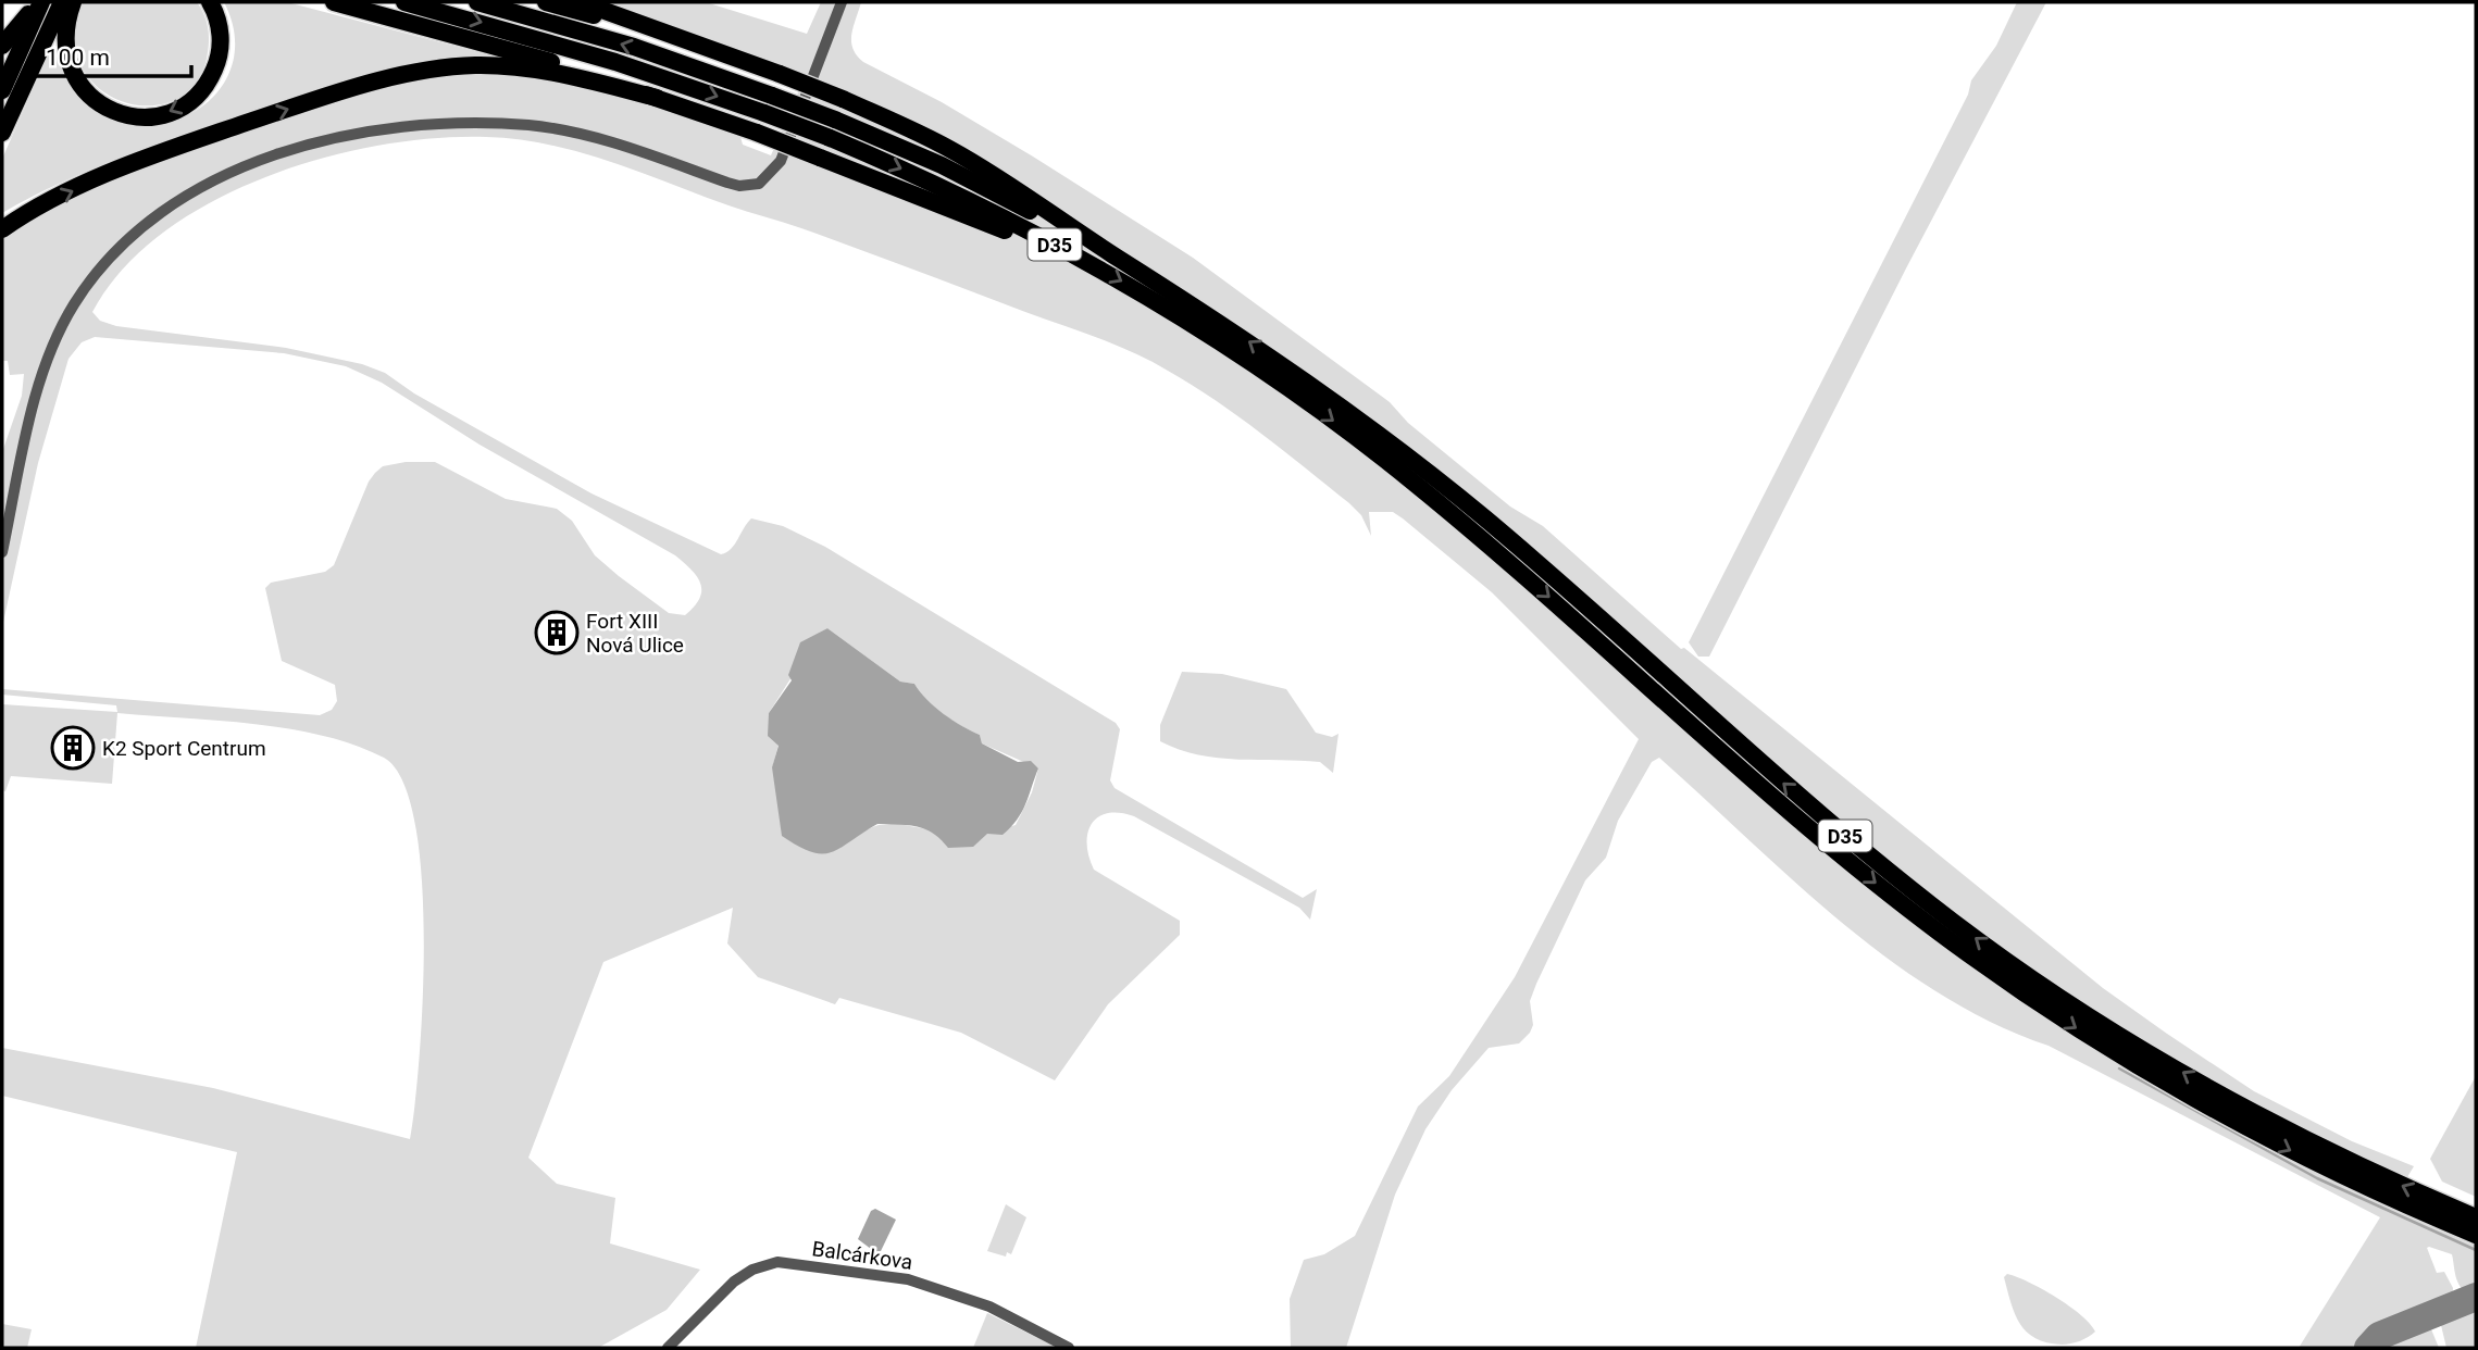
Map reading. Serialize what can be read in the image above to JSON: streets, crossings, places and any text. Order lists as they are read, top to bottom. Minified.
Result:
{"streets":{"highway":["D35"],"street":["Balcárkova"]},"places":{"building":["Fort XIII Nová Ulice","K2 Sport Centrum"]},"scale_bar":"100 m"}
